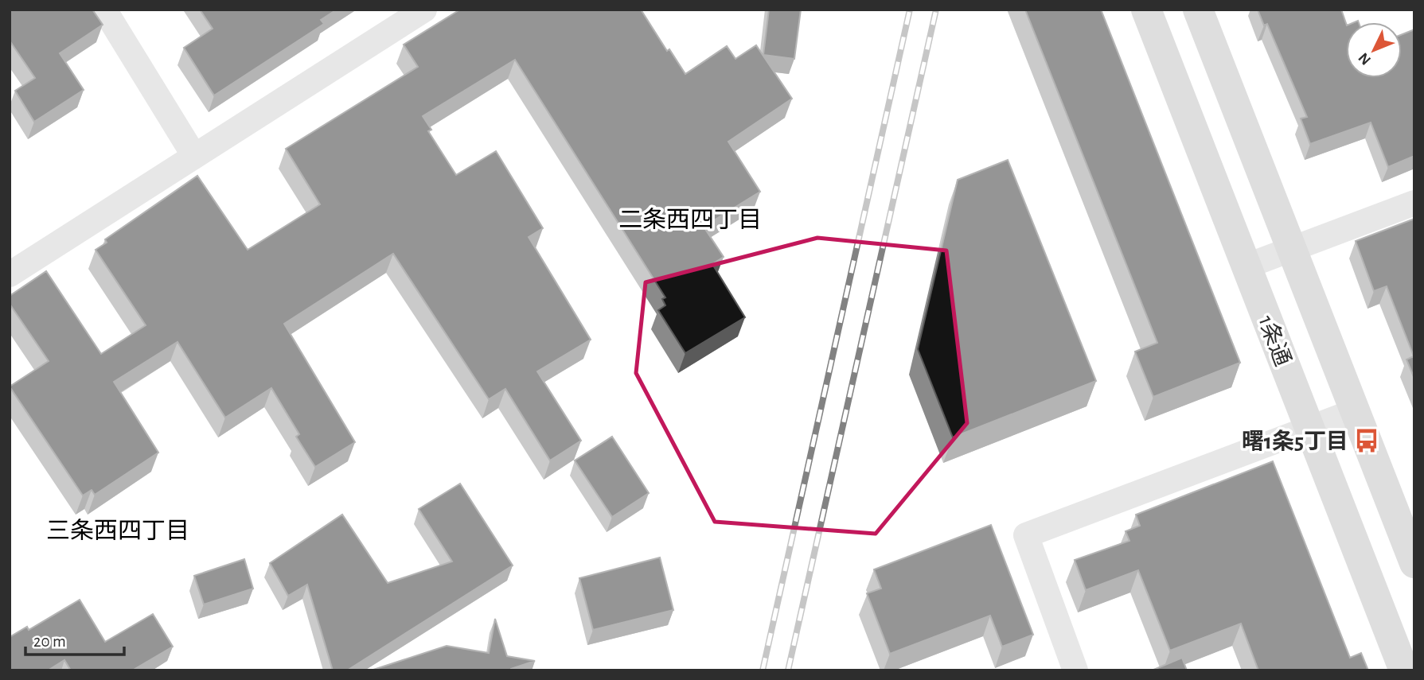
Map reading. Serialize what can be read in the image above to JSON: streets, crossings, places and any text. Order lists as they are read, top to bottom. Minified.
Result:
{"streets":{"street":["1条通"]},"districts":["二条西四丁目","三条西四丁目"],"places":{"bus stop":["曙1条5丁目"]},"scale_bar":"20 m","north":"bottom left"}
